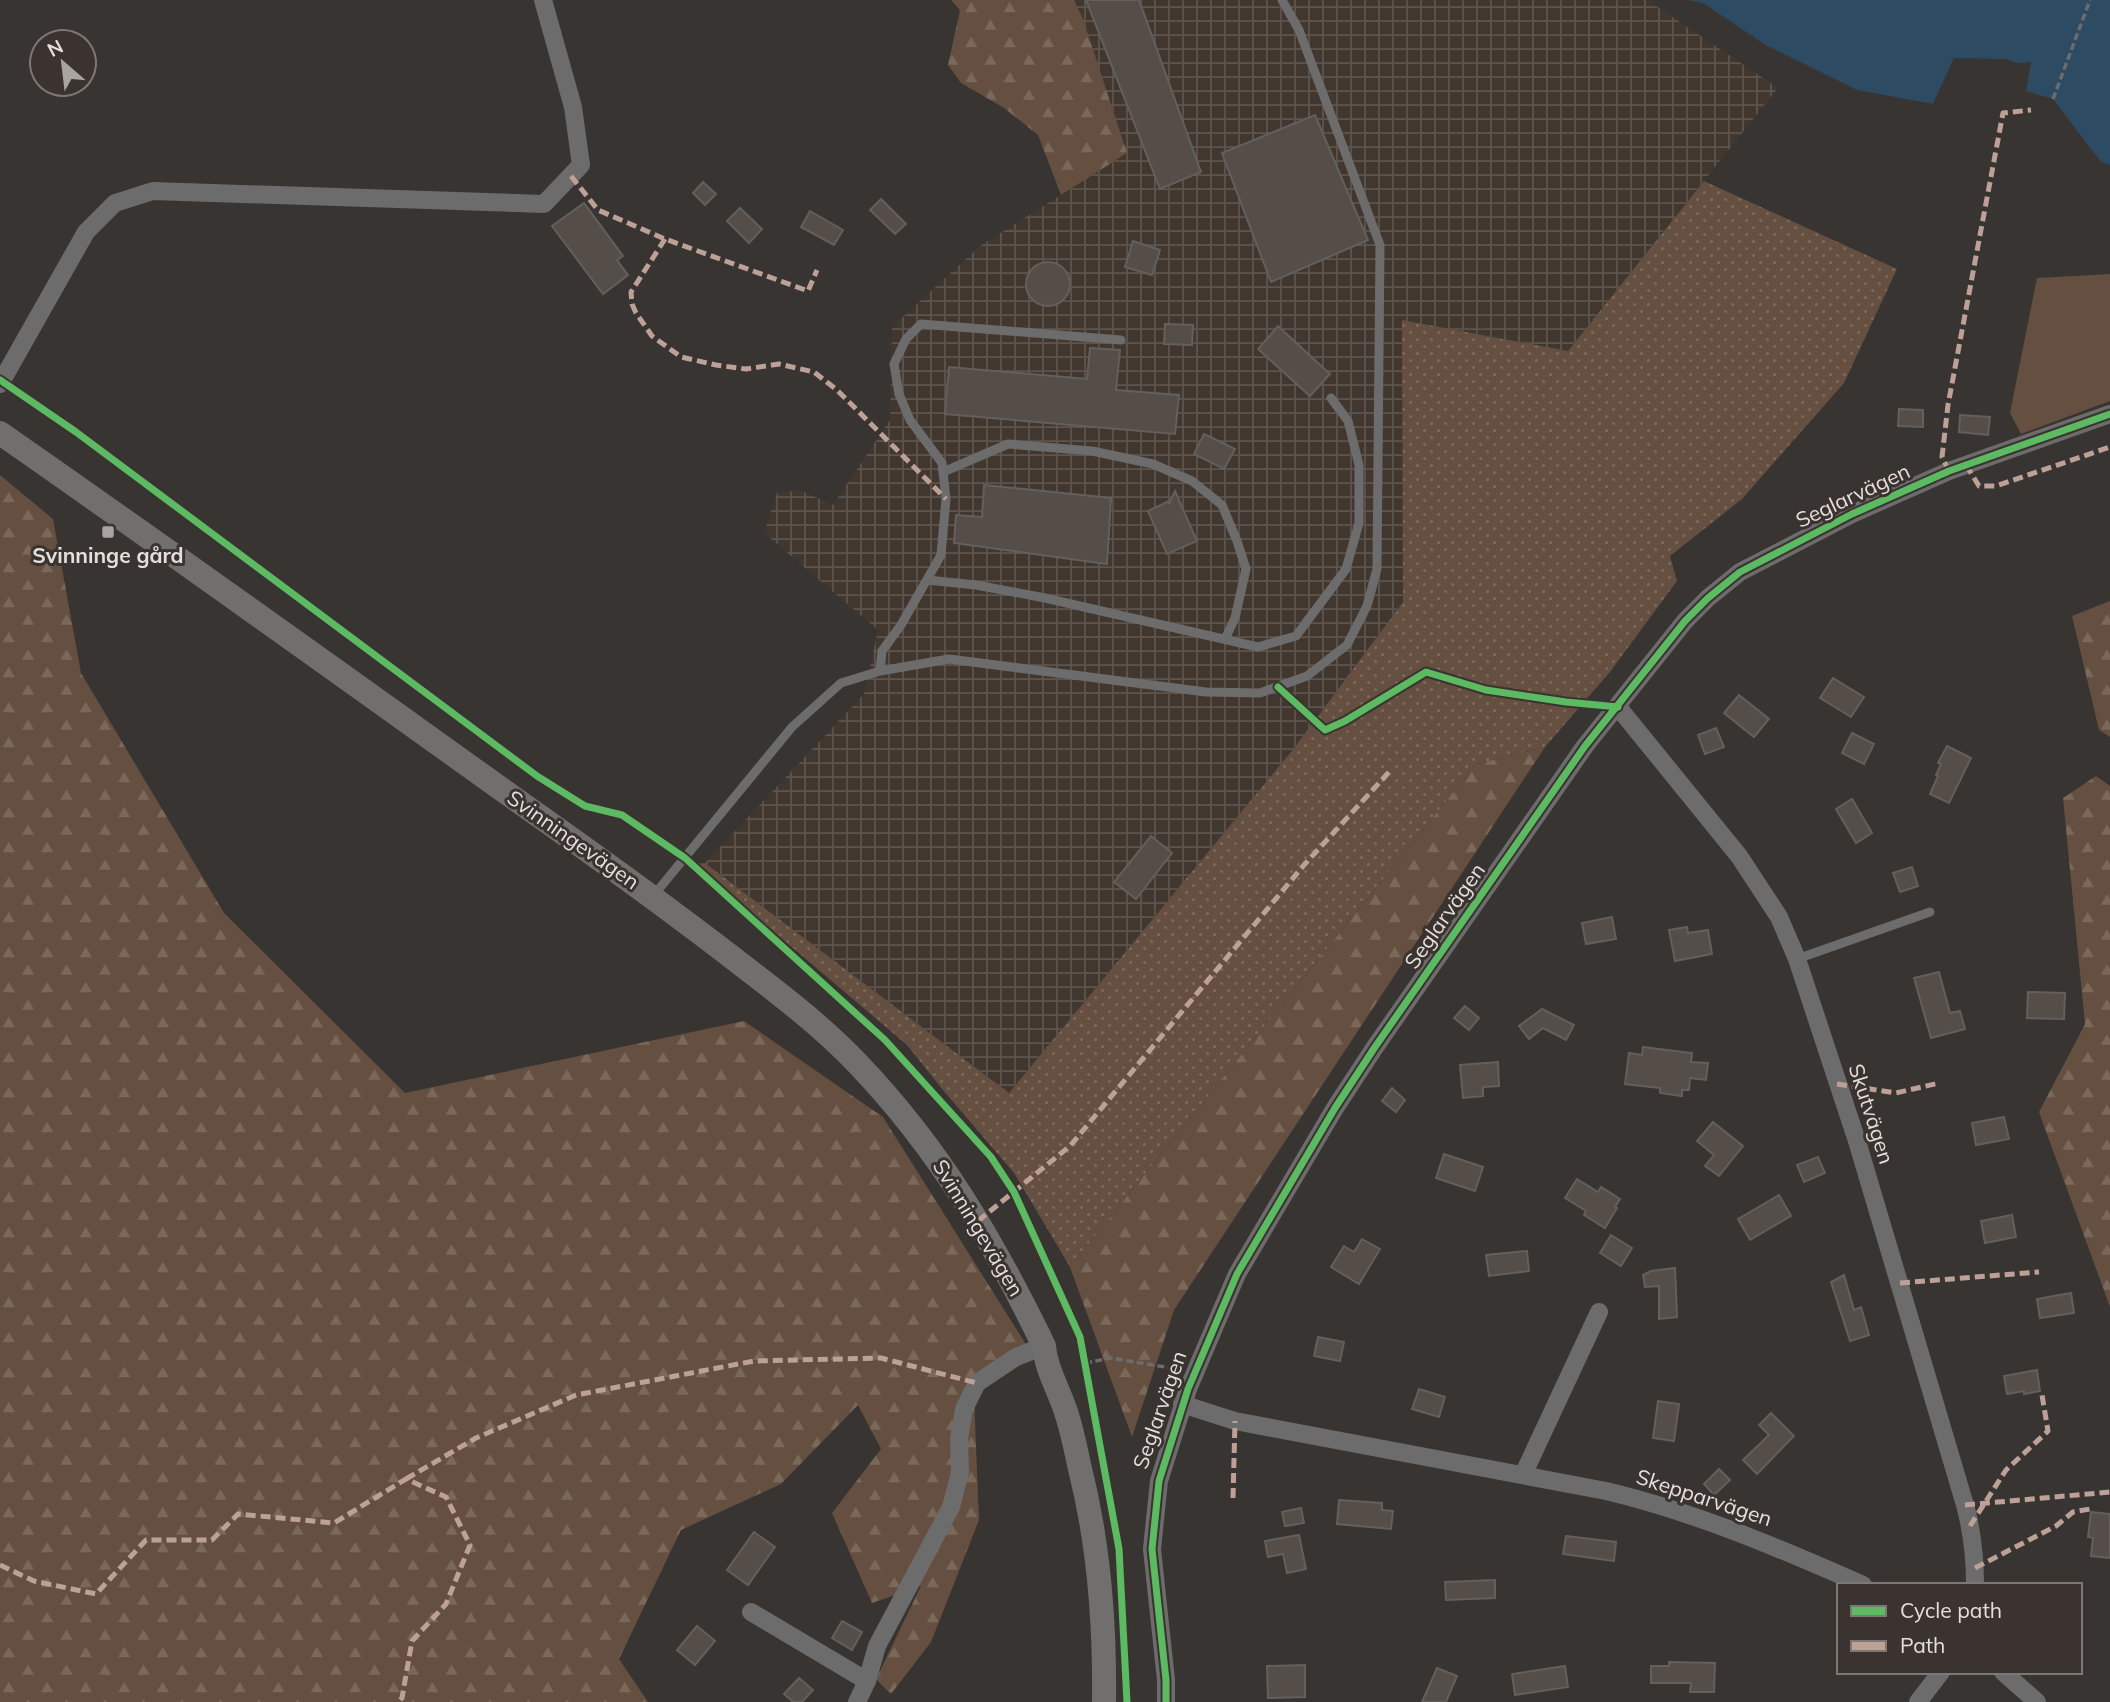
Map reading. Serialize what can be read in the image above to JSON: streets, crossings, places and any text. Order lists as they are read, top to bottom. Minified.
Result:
{"streets":{"main road":["Svinningevägen"],"street":["Seglarvägen","Skutvägen","Skepparvägen"]},"crossings":[["Seglarvägen","Skutvägen"],["Seglarvägen","Skepparvägen"]],"places":{"transit":["Svinninge gård"]},"legend":["Cycle path","Path"],"north":"top left"}
